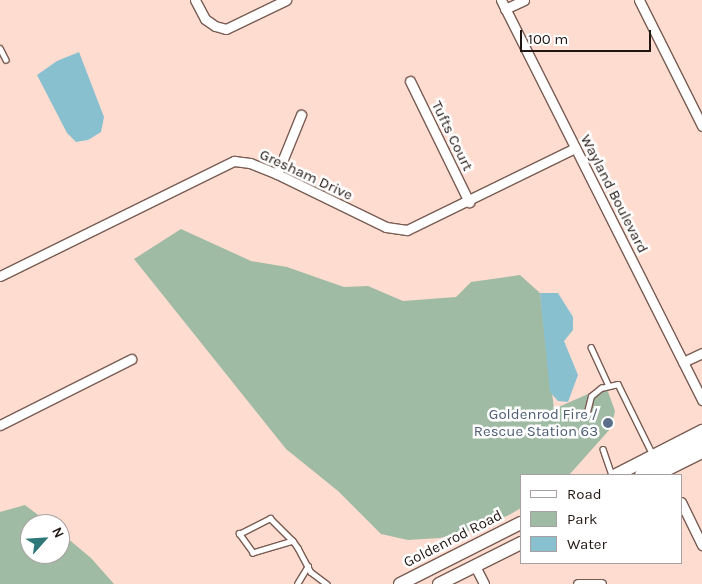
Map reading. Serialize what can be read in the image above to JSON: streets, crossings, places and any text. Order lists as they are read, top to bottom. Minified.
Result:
{"streets":{"main road":["Goldenrod Road"],"street":["Tufts Court","Gresham Drive","Wayland Boulevard"]},"crossings":[["Tufts Court","Gresham Drive"],["Gresham Drive","Wayland Boulevard"]],"places":["Goldenrod Fire / Rescue Station 63"],"legend":["Road","Park","Water"],"scale_bar":"100 m","north":"top right"}
